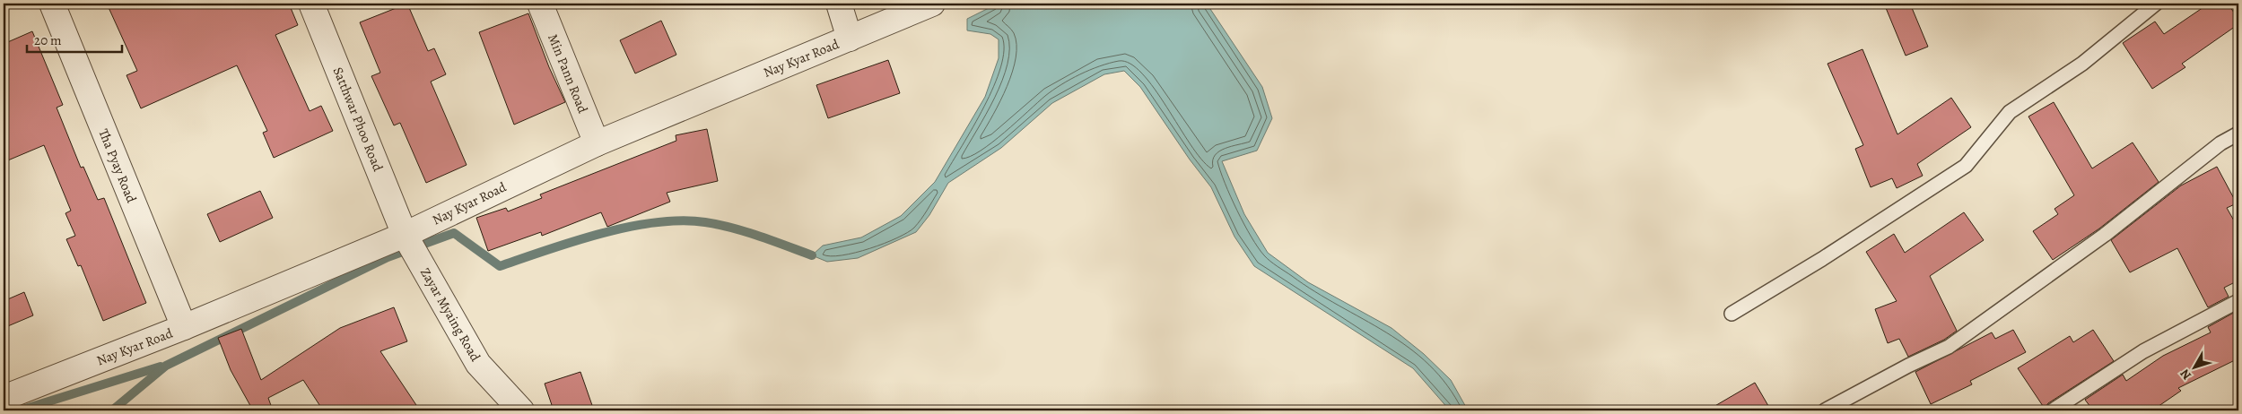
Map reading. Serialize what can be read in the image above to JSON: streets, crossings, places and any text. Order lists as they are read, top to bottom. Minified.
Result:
{"streets":{"street":["Nay Kyar Road","Min Pann Road","Satthwar Phoo Road","Tha Pyay Road","Zayar Myaing Road"]},"crossings":[["Nay Kyar Road","Min Pann Road"],["Nay Kyar Road","Satthwar Phoo Road"],["Nay Kyar Road","Tha Pyay Road"],["Nay Kyar Road","Zayar Myaing Road"],["Satthwar Phoo Road","Zayar Myaing Road"]],"scale_bar":"20 m","north":"bottom left"}
